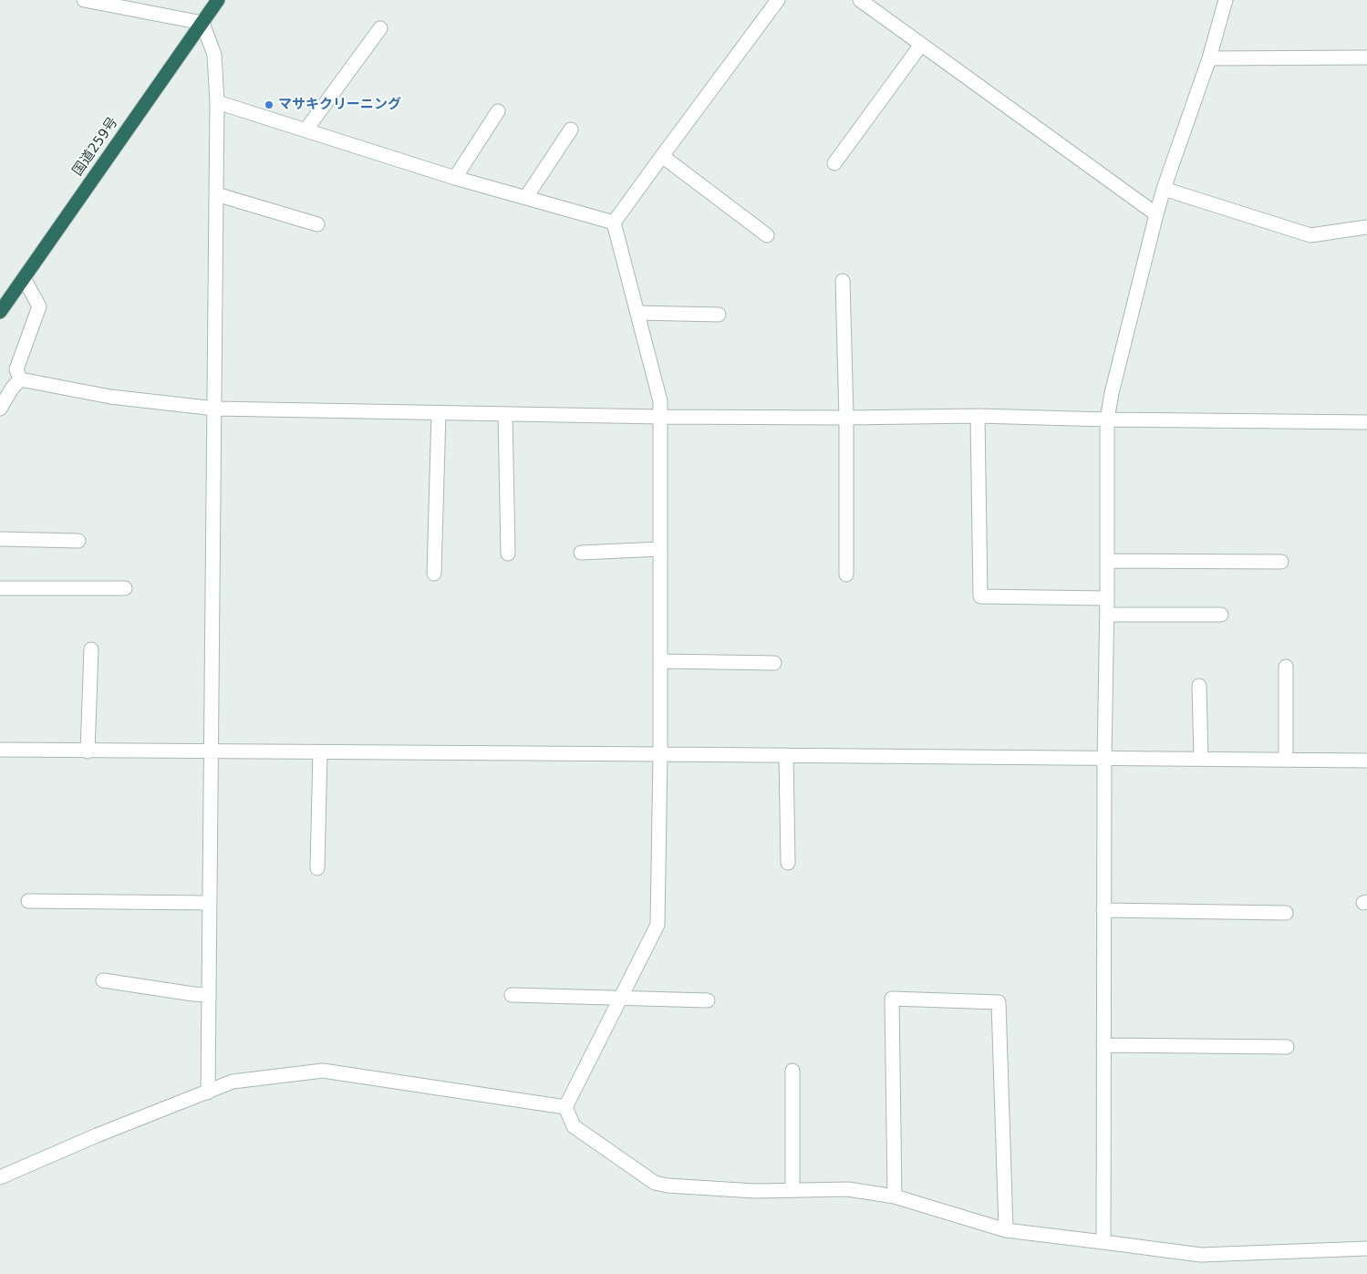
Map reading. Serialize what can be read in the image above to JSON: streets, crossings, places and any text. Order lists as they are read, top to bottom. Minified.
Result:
{"streets":{"highway":["国道259号"]},"places":["マサキクリーニング"]}
